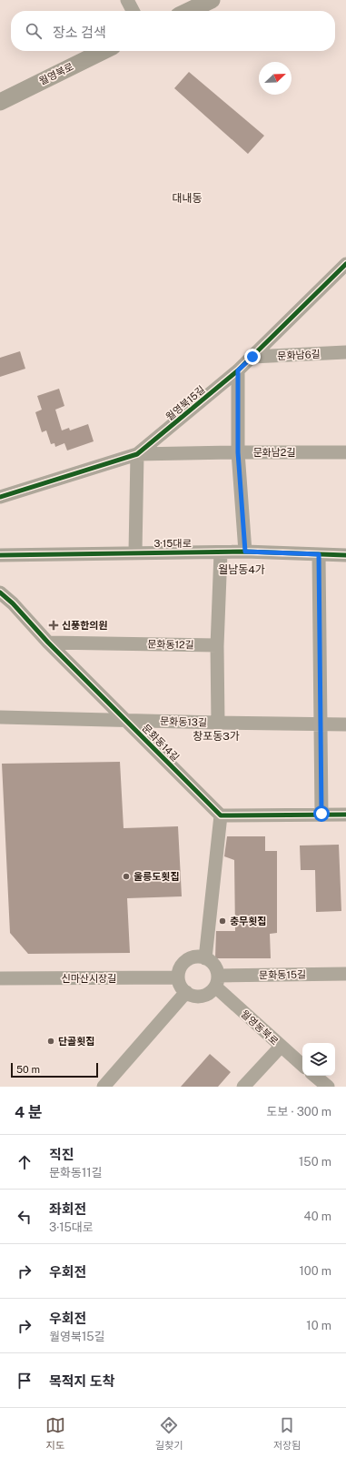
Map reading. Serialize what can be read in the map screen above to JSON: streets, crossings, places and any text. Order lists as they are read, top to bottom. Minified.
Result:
{"streets":{"main road":["월영북로"],"street":["문화남6길","월영북15길","문화남2길","3·15대로","문화동12길","문화동13길","문화동14길","문화동15길","신마산시장길","월영동북로"]},"crossings":[["문화남6길","월영북15길"],["월영북15길","문화남2길"],["문화동12길","문화동14길"],["문화동13길","문화동14길"],["문화동15길","신마산시장길"],["문화동15길","월영동북로"],["신마산시장길","월영동북로"]],"districts":["대내동","월남동4가","창포동3가"],"places":{"health":["신풍한의원"],"other":["울릉도횟집","충무횟집","단골횟집"]},"scale_bar":"50 m","north":"top right","page":{"search":"장소 검색","scale":"50 m","heading":["4 분","도보 · 300 m"],"list":[["직진","문화동11길","150 m"],["좌회전","3·15대로","40 m"],["우회전","100 m"],["우회전","월영북15길","10 m"],"목적지 도착"],"nav":["지도","길찾기","저장됨"]}}
